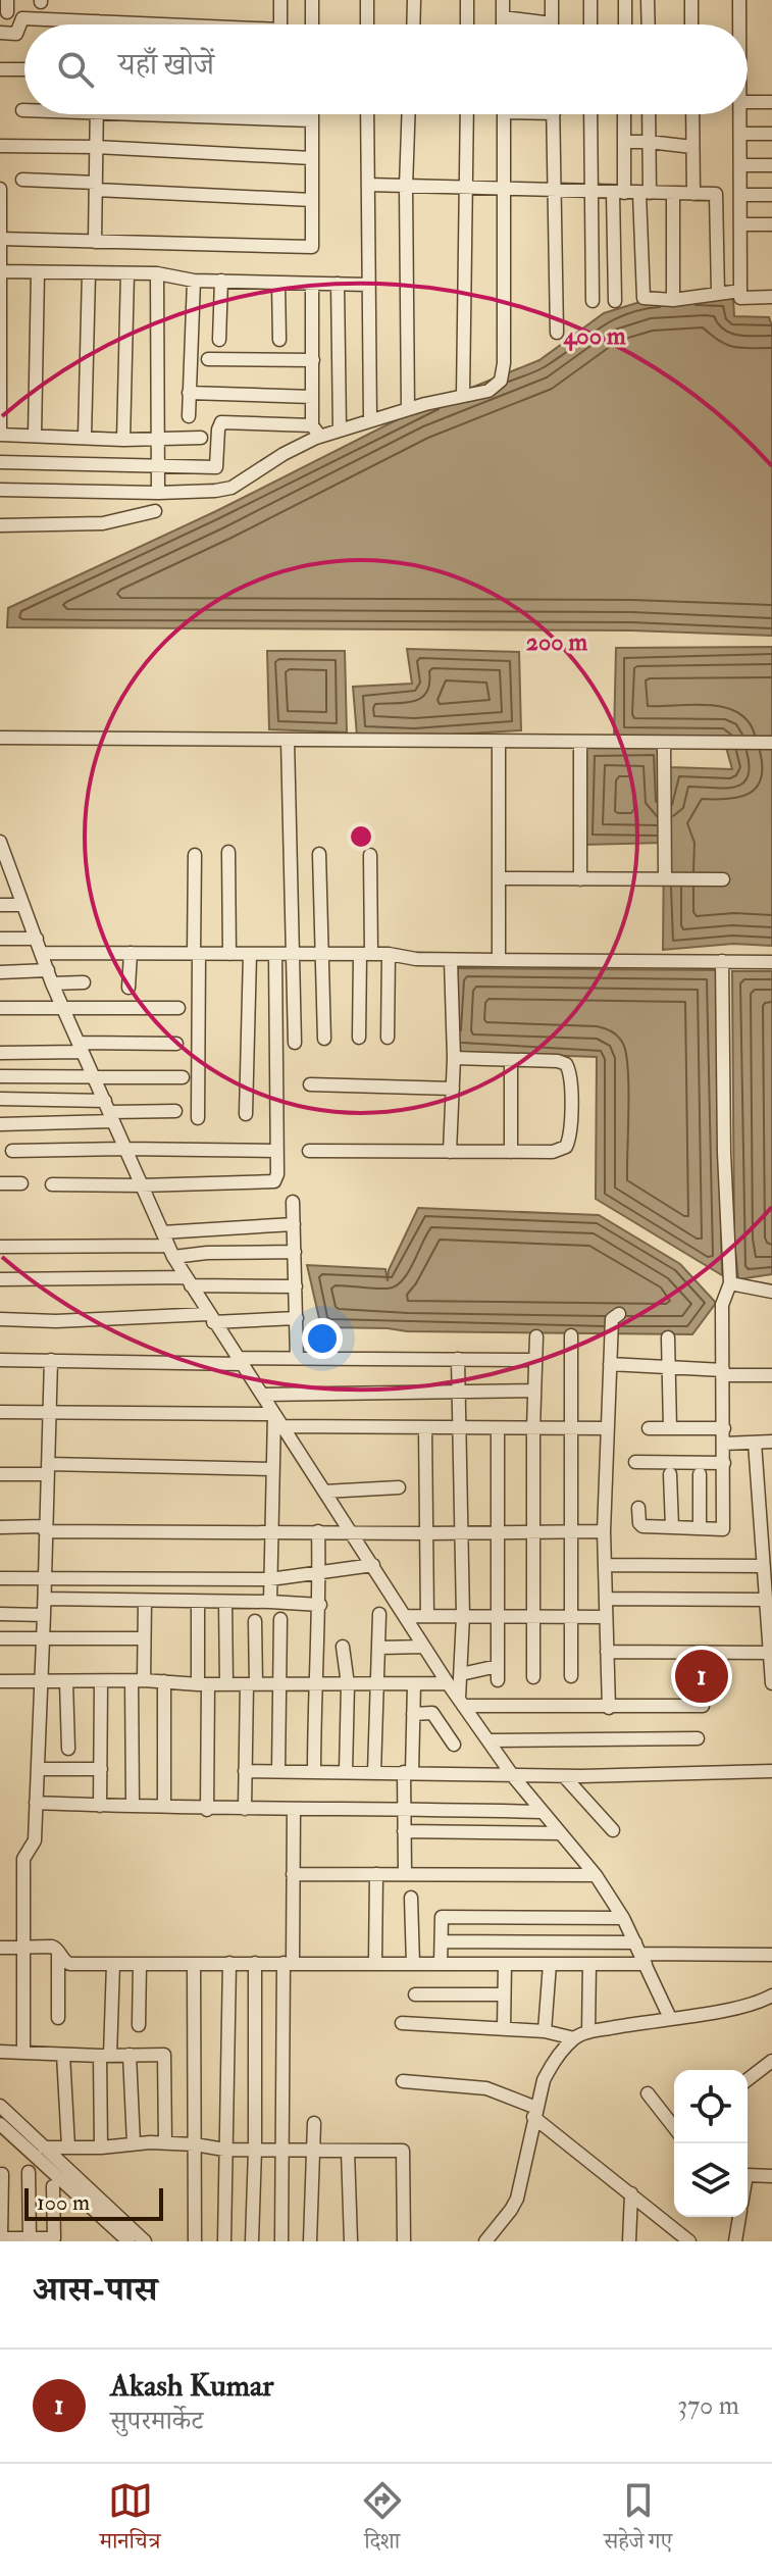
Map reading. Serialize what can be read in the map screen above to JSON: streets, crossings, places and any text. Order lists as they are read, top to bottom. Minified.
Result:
{"scale_bar":"100 m","page":{"search":"यहाँ खोजें","pins":"1","scale":"100 m","heading":"आस-पास","list":[{"mark":"1","name":"Akash Kumar","note":"सुपरमार्केट","value":"370 m"}],"nav":["मानचित्र","दिशा","सहेजे गए"]},"rings":["400 m","200 m"]}
